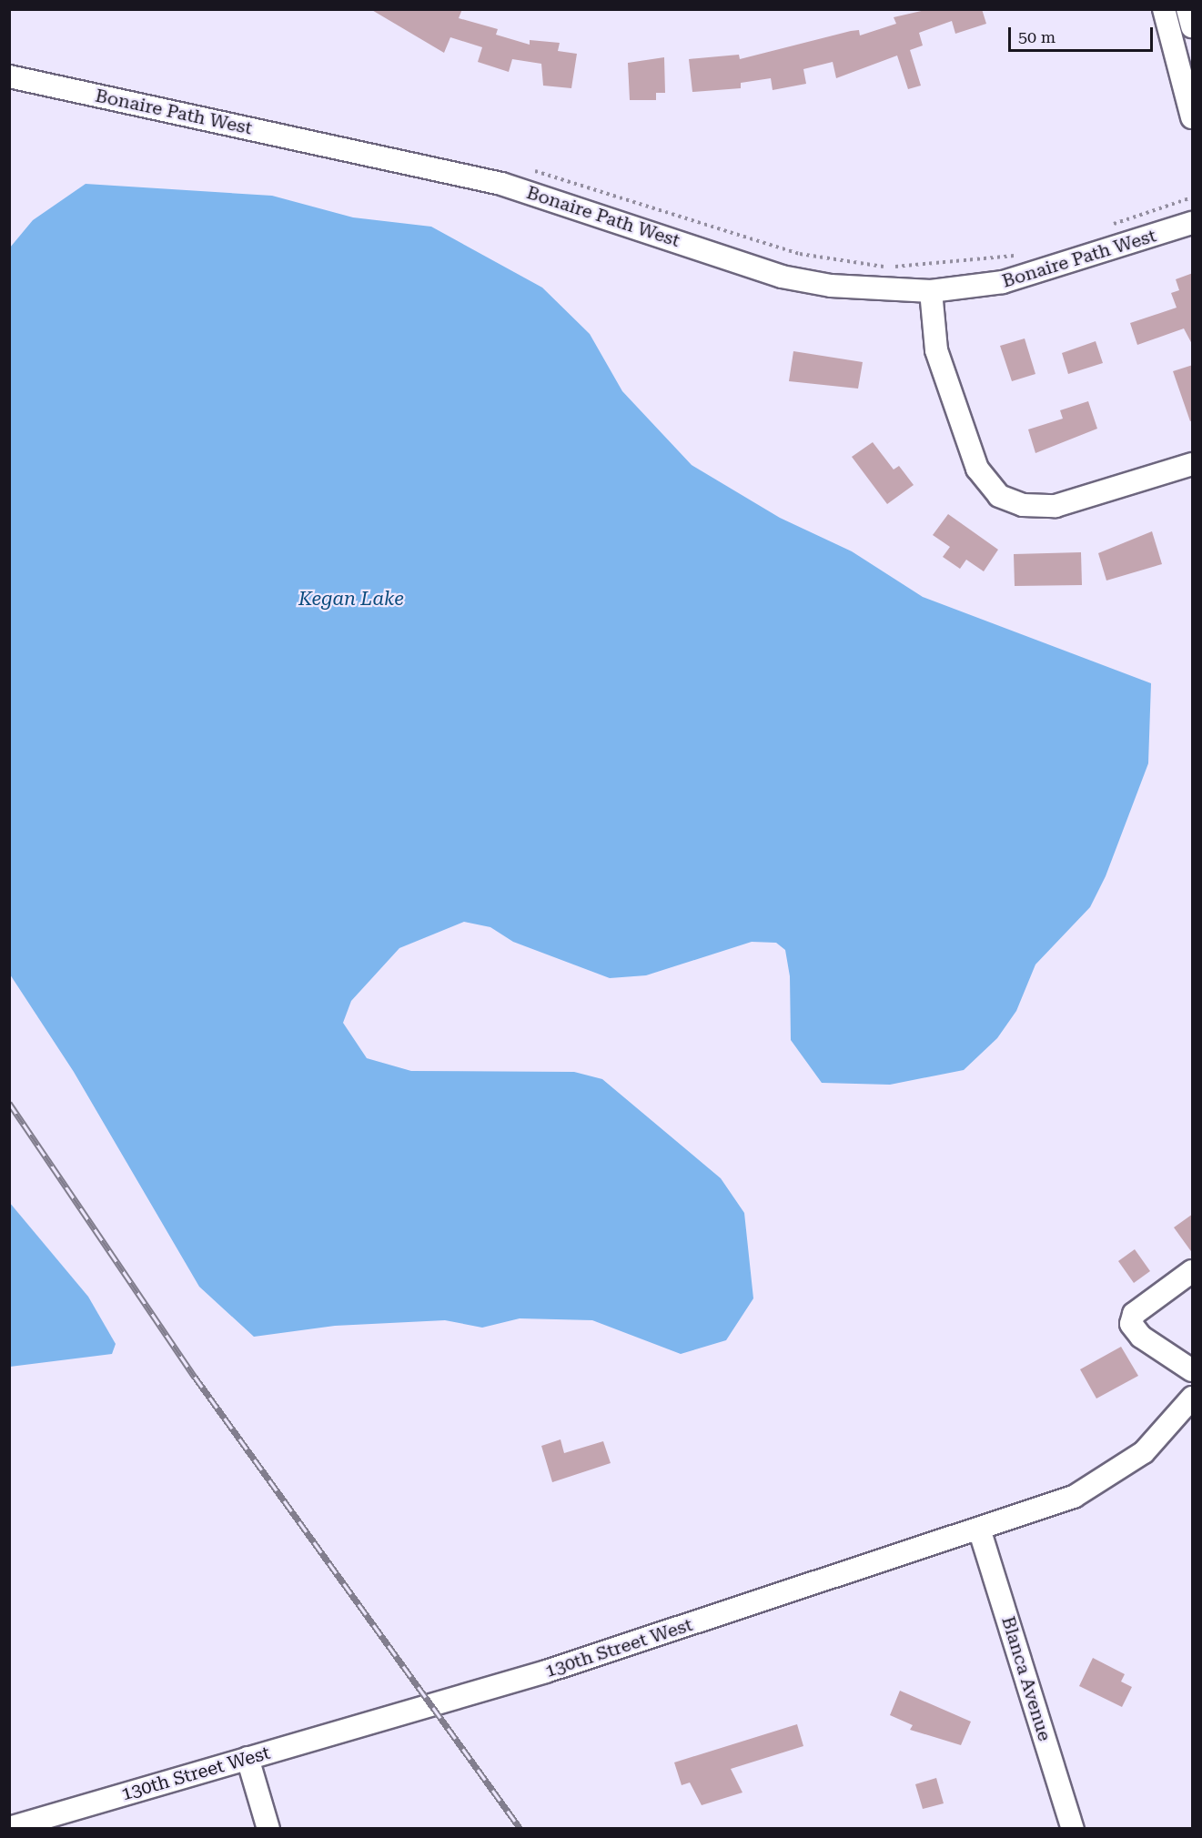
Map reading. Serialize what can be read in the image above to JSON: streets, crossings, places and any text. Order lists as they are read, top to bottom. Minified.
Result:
{"streets":{"street":["Bonaire Path West","130th Street West","Blanca Avenue"]},"crossings":[["130th Street West","Blanca Avenue"]],"water":["Kegan Lake"],"scale_bar":"50 m"}
